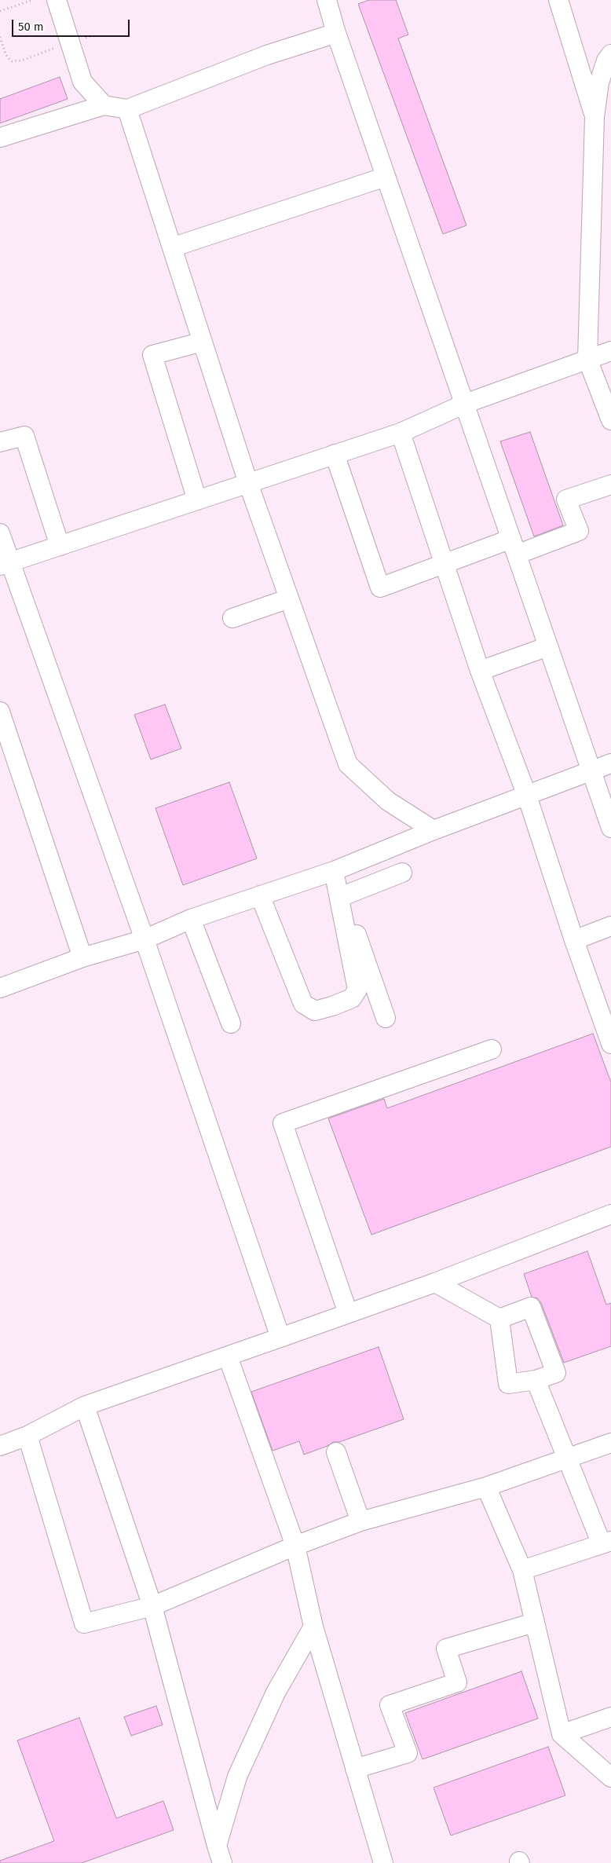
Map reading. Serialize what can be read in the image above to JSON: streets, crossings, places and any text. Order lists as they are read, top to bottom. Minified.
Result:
{"scale_bar":"50 m"}
